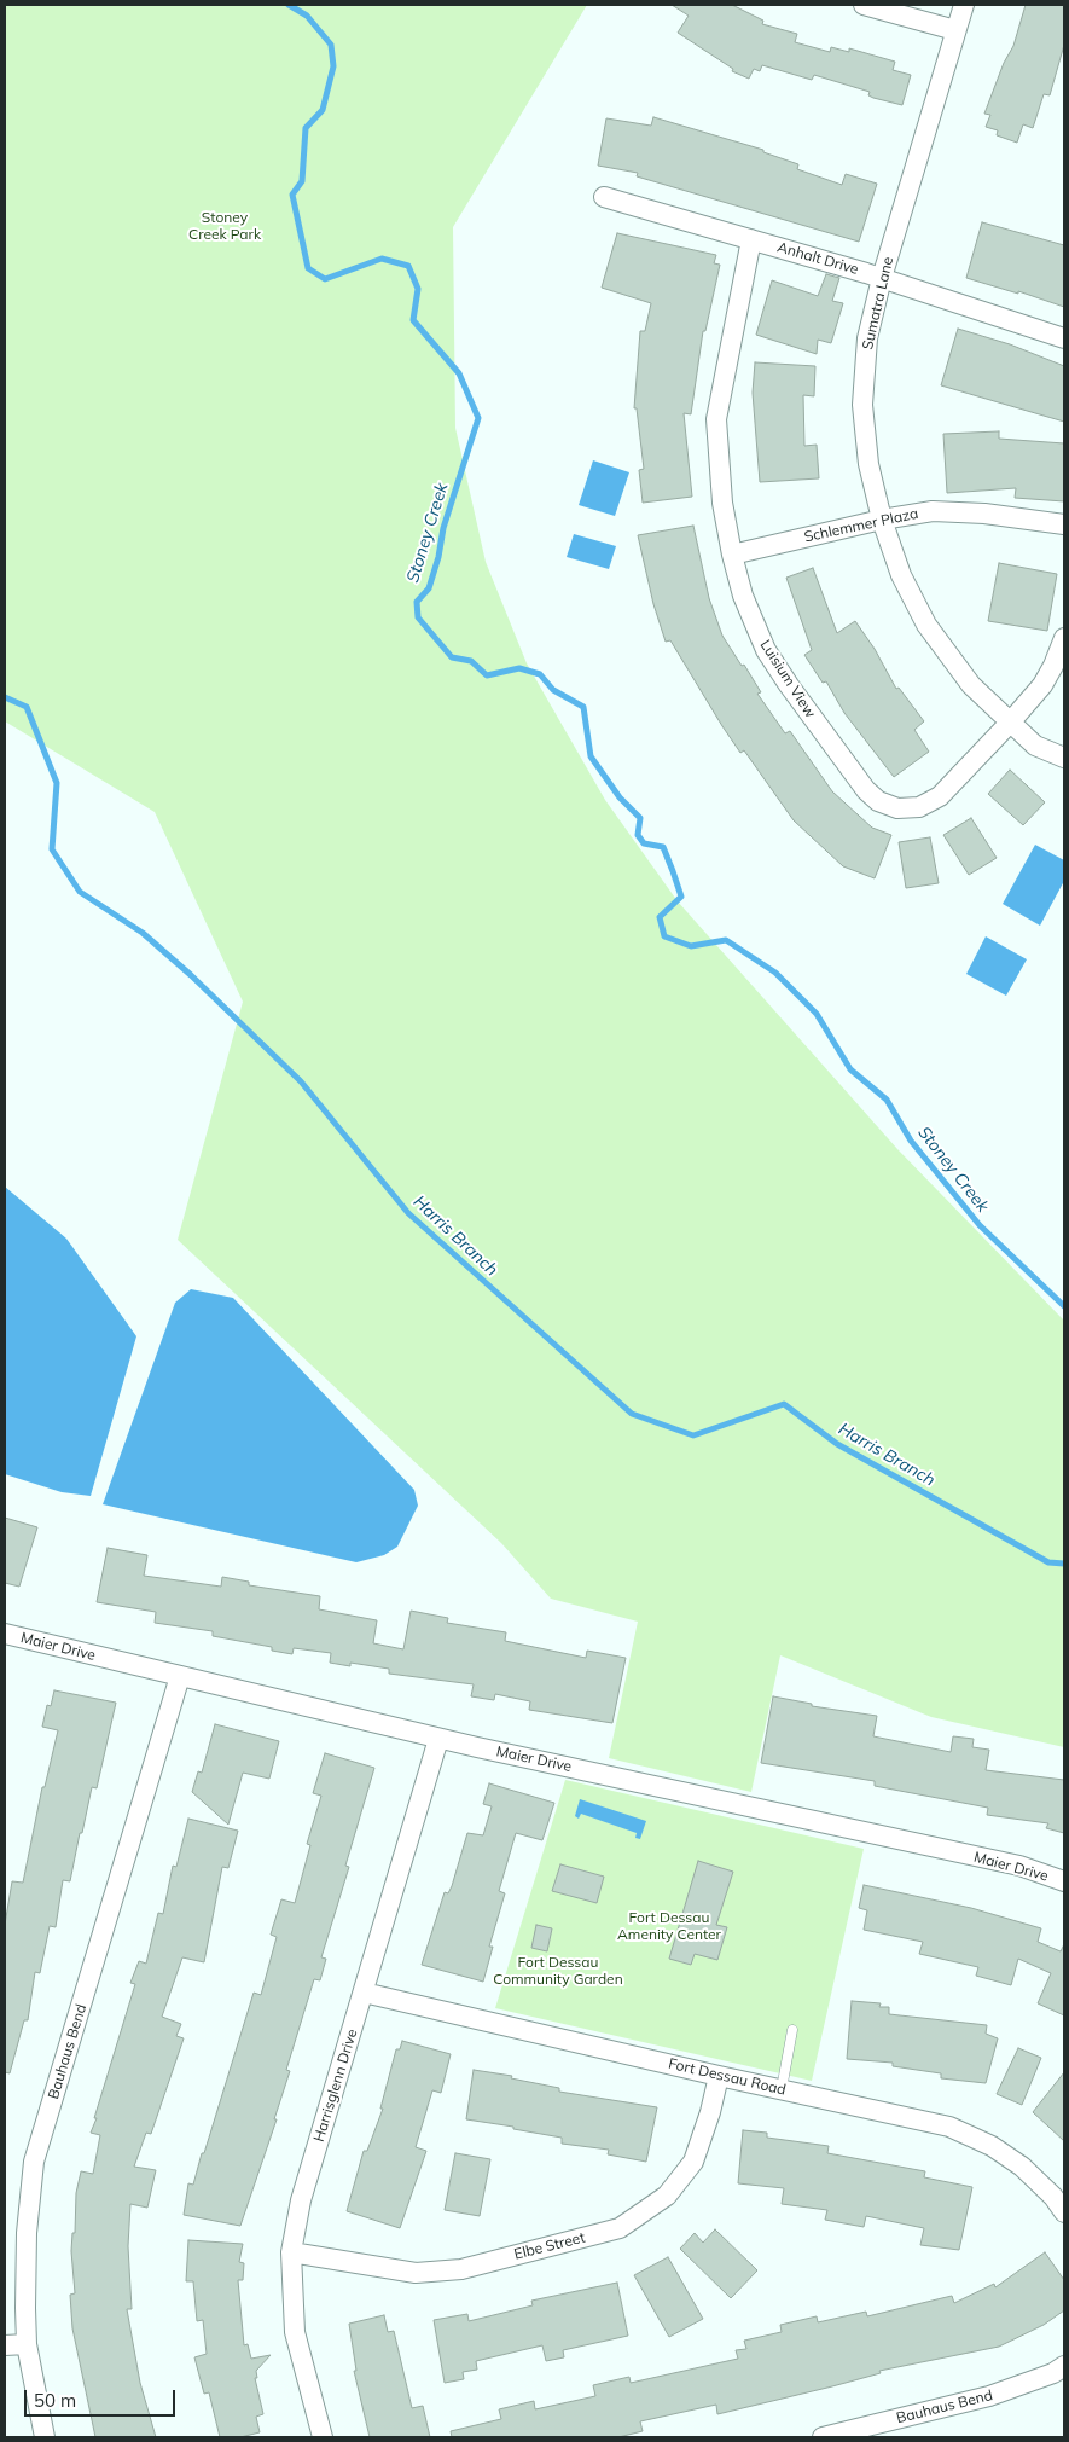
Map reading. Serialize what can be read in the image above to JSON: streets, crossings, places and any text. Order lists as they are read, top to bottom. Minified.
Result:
{"streets":{"street":["Anhalt Drive","Sumatra Lane","Schlemmer Plaza","Luisium View","Maier Drive","Bauhaus Bend","Fort Dessau Road","Harrisglenn Drive","Elbe Street"]},"crossings":[["Anhalt Drive","Sumatra Lane"],["Anhalt Drive","Luisium View"],["Sumatra Lane","Schlemmer Plaza"],["Sumatra Lane","Luisium View"],["Schlemmer Plaza","Luisium View"],["Maier Drive","Bauhaus Bend"],["Maier Drive","Harrisglenn Drive"],["Fort Dessau Road","Harrisglenn Drive"],["Fort Dessau Road","Elbe Street"],["Harrisglenn Drive","Elbe Street"]],"water":["Stoney Creek","Harris Branch"],"parks":["Stoney Creek Park","Fort Dessau Amenity Center","Fort Dessau Community Garden"],"scale_bar":"50 m"}
